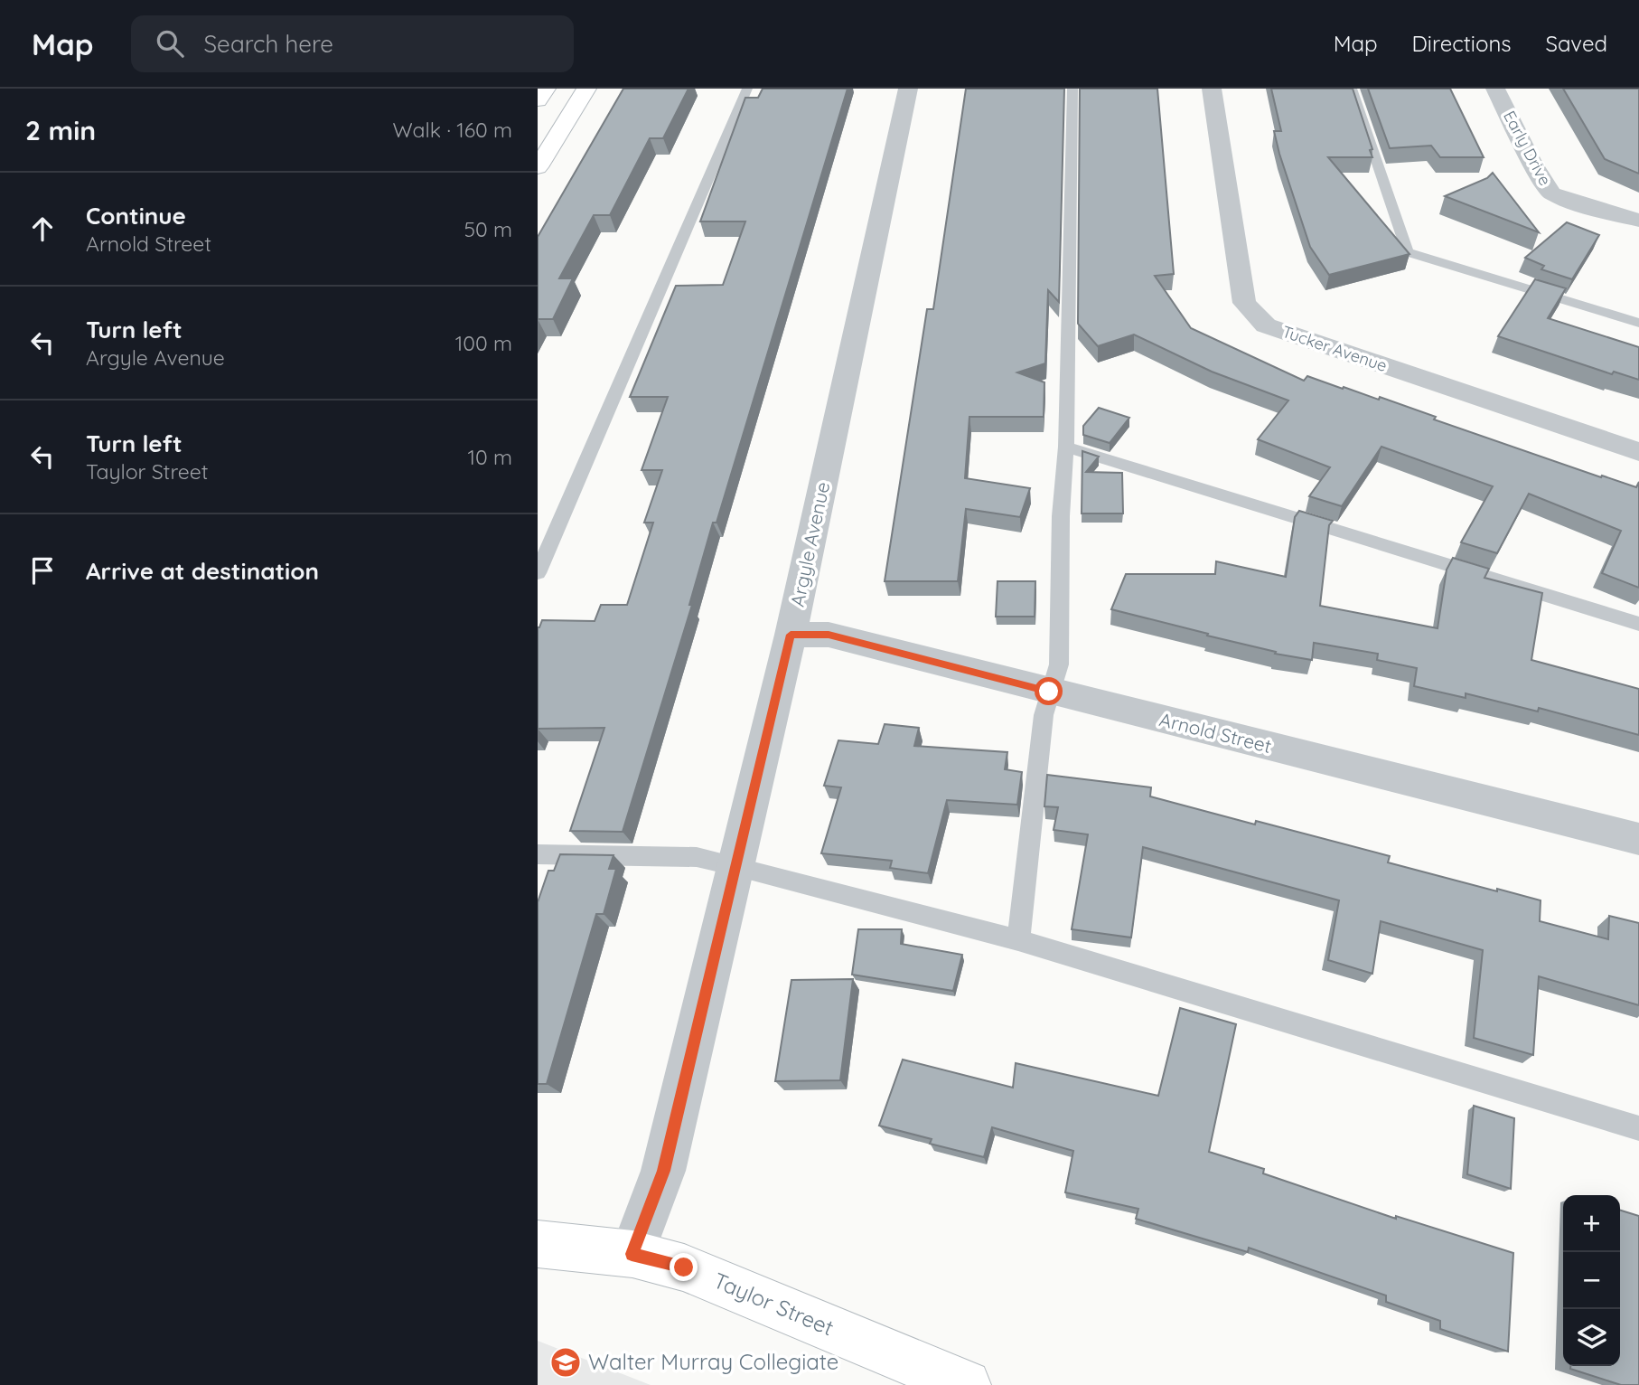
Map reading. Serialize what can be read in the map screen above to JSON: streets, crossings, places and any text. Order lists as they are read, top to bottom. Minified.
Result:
{"streets":{"main road":["Taylor Street"],"street":["Early Drive","Tucker Avenue","Argyle Avenue","Arnold Street"]},"crossings":[["Argyle Avenue","Arnold Street"],["Argyle Avenue","Taylor Street"]],"places":{"school or university":["Walter Murray Collegiate"]},"page":{"header":"Map","search":"Search here","nav":["Map","Directions","Saved"],"heading":["2 min","Walk · 160 m"],"list":[["Continue","Arnold Street","50 m"],["Turn left","Argyle Avenue","100 m"],["Turn left","Taylor Street","10 m"],"Arrive at destination"],"map_buttons":["+","−"]}}
